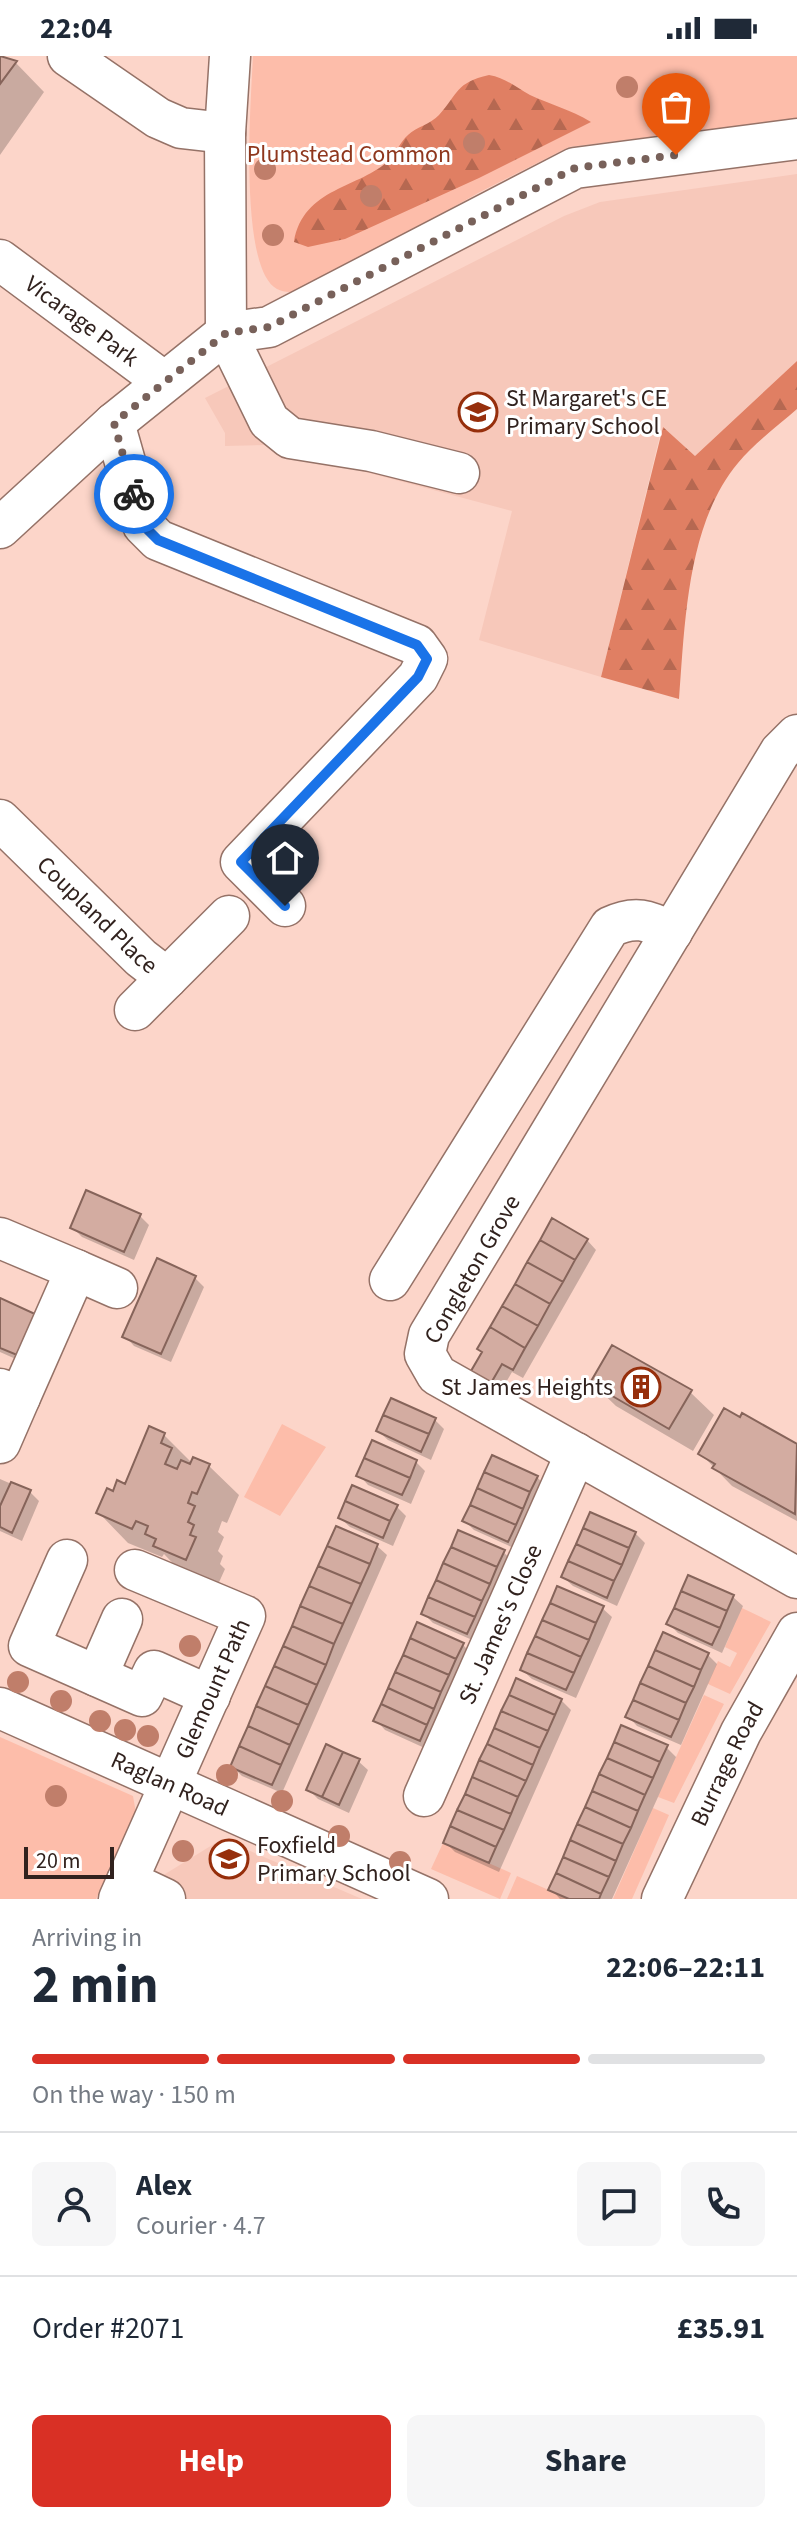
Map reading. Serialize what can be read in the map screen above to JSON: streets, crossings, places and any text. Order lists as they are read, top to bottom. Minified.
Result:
{"streets":{"street":["Vicarage Park","Coupland Place","Congleton Grove","St. James's Close","Glemount Path","Burrage Road","Raglan Road"]},"crossings":[["Congleton Grove","St. James's Close"],["Glemount Path","Raglan Road"]],"parks":["Plumstead Common"],"places":{"school or university":["St Margaret's CE Primary School","Foxfield Primary School"],"building":["St James Heights"]},"scale_bar":"20 m","page":{"status":"22:04","scale":"20 m","heading":["2 min","Arriving in","22:06–22:11"],"panel":["Alex","Courier · 4.7","Order #2071","£35.91"],"bar":"On the way · 150 m","buttons":["Help","Share"]}}
